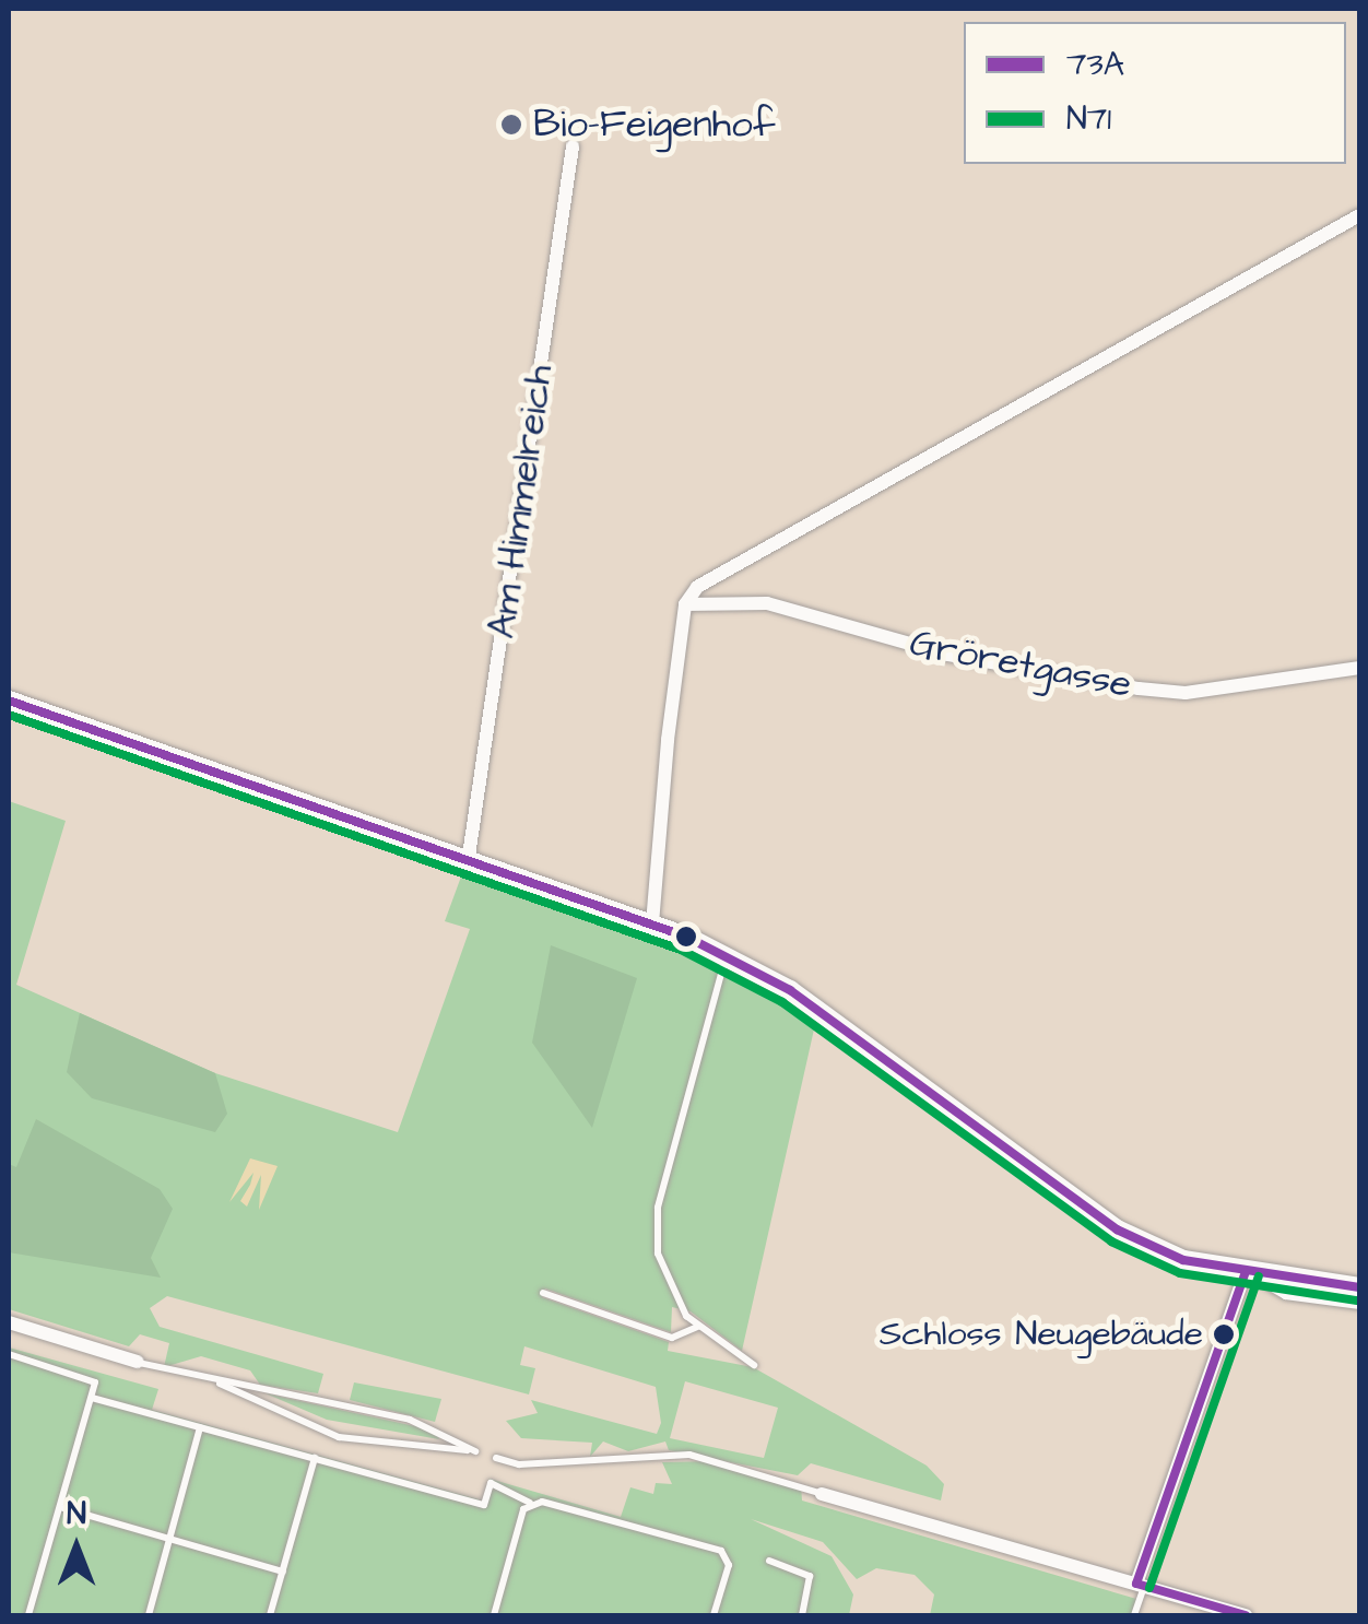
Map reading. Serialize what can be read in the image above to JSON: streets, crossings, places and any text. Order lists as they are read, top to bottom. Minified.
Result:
{"streets":{"street":["Am Himmelreich","Gröretgasse"]},"places":["Bio-Feigenhof","Schloss Neugebäude"],"lines":["transit line 73A","transit line N71"],"legend":["73A","N71"],"north":"top"}
